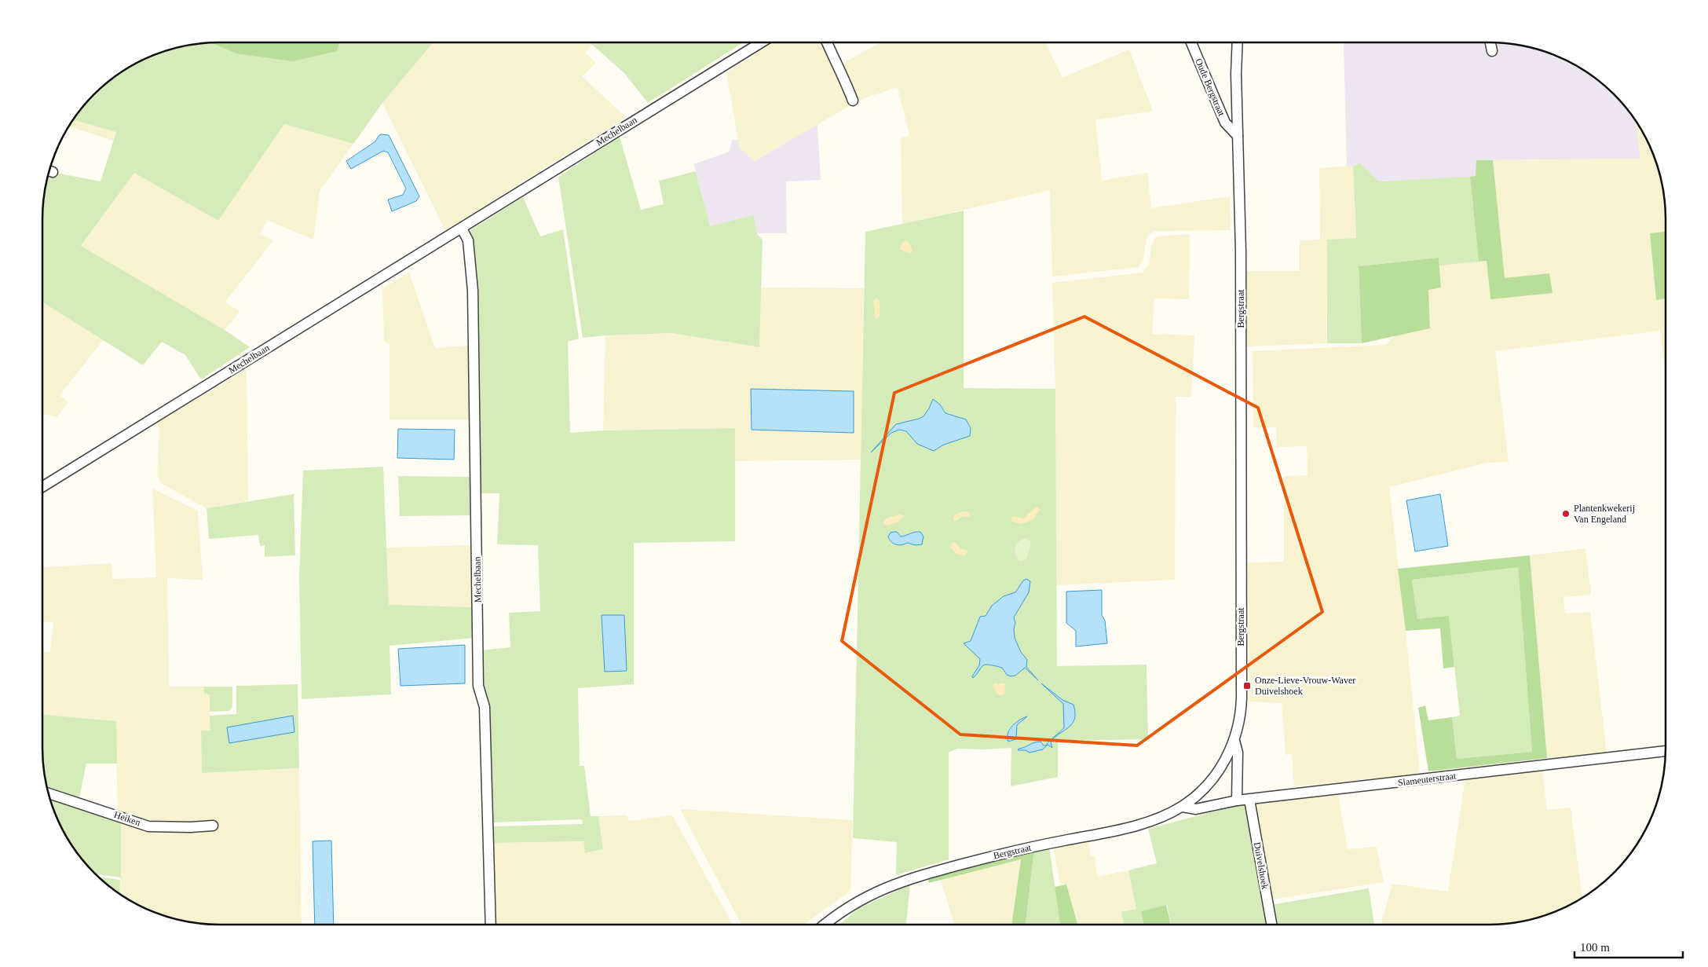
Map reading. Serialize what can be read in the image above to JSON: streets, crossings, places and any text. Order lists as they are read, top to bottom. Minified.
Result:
{"streets":{"street":["Oude Bergstraat","Mechelbaan","Bergstraat","Slameuterstraat","Heiken","Duivelshoek"]},"crossings":[["Oude Bergstraat","Bergstraat"],["Bergstraat","Slameuterstraat"],["Slameuterstraat","Duivelshoek"]],"places":{"other":["Plantenkwekerij Van Engeland"],"transit":["Onze-Lieve-Vrouw-Waver Duivelshoek"]},"scale_bar":"100 m"}
